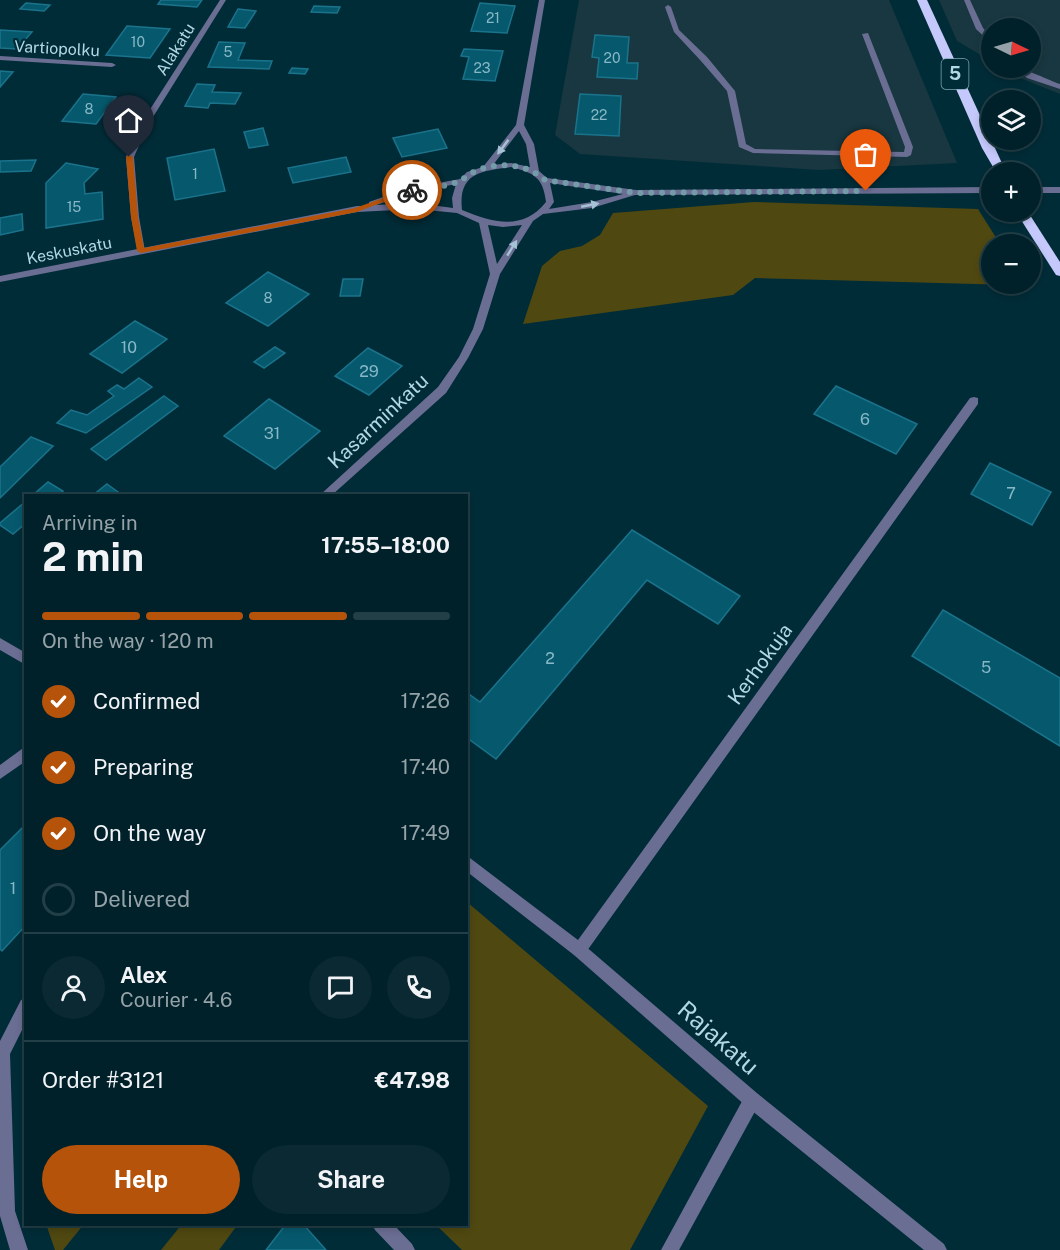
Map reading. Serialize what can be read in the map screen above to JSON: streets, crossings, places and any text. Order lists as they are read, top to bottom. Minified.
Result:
{"streets":{"highway":["5"],"street":["Vartiopolku","Alakatu","Keskuskatu","Kasarminkatu","Kerhokuja","Rajakatu"]},"crossings":[["Alakatu","Keskuskatu"],["Kerhokuja","Rajakatu"]],"house_numbers":["21","10","5","20","23","8","22","1","15","8","10","29","6","31","7","2","5","1"],"north":"right","page":{"map_buttons":["+","−"],"heading":["2 min","Arriving in","17:55–18:00"],"panel":["Alex","Courier · 4.6","Order #3121","€47.98"],"bar":"On the way · 120 m","list":[["Confirmed","17:26"],["Preparing","17:40"],["On the way","17:49"],"Delivered"],"buttons":["Help","Share"]}}
